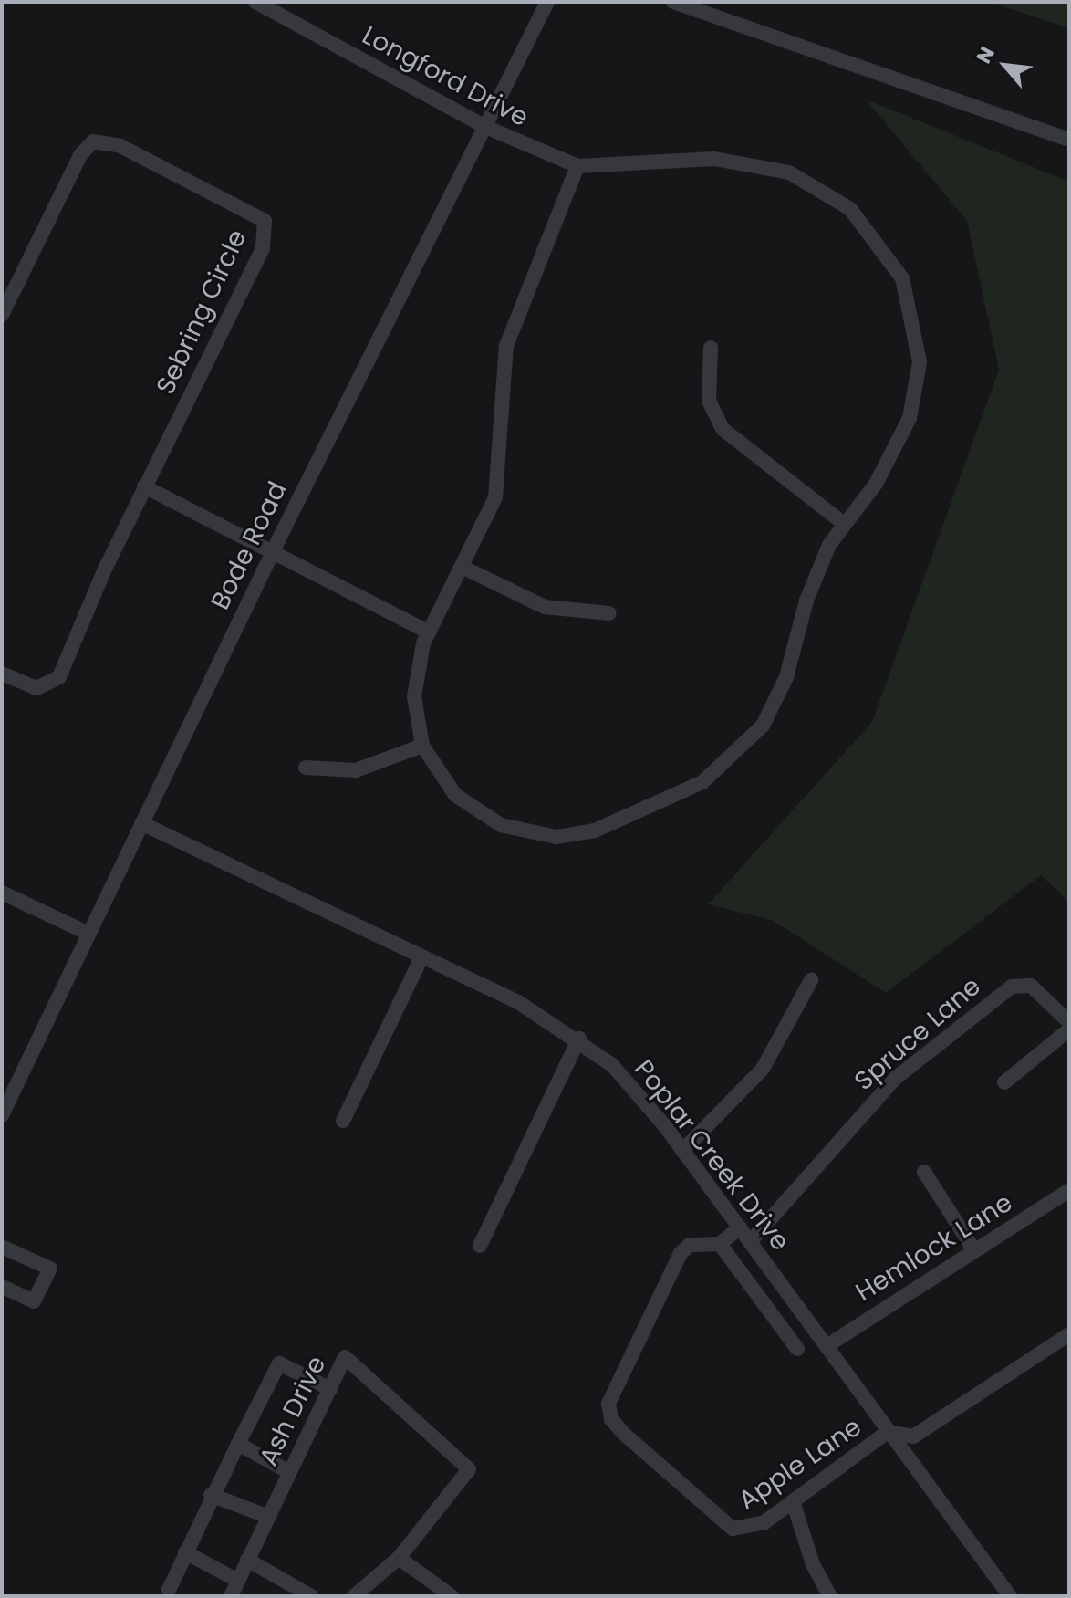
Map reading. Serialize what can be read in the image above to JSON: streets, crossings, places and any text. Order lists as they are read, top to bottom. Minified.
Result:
{"streets":{"street":["Longford Drive","Sebring Circle","Bode Road","Spruce Lane","Poplar Creek Drive","Hemlock Lane","Ash Drive","Apple Lane"]},"crossings":[["Longford Drive","Bode Road"],["Bode Road","Poplar Creek Drive"],["Spruce Lane","Poplar Creek Drive"],["Poplar Creek Drive","Hemlock Lane"],["Poplar Creek Drive","Apple Lane"]],"north":"top left"}
